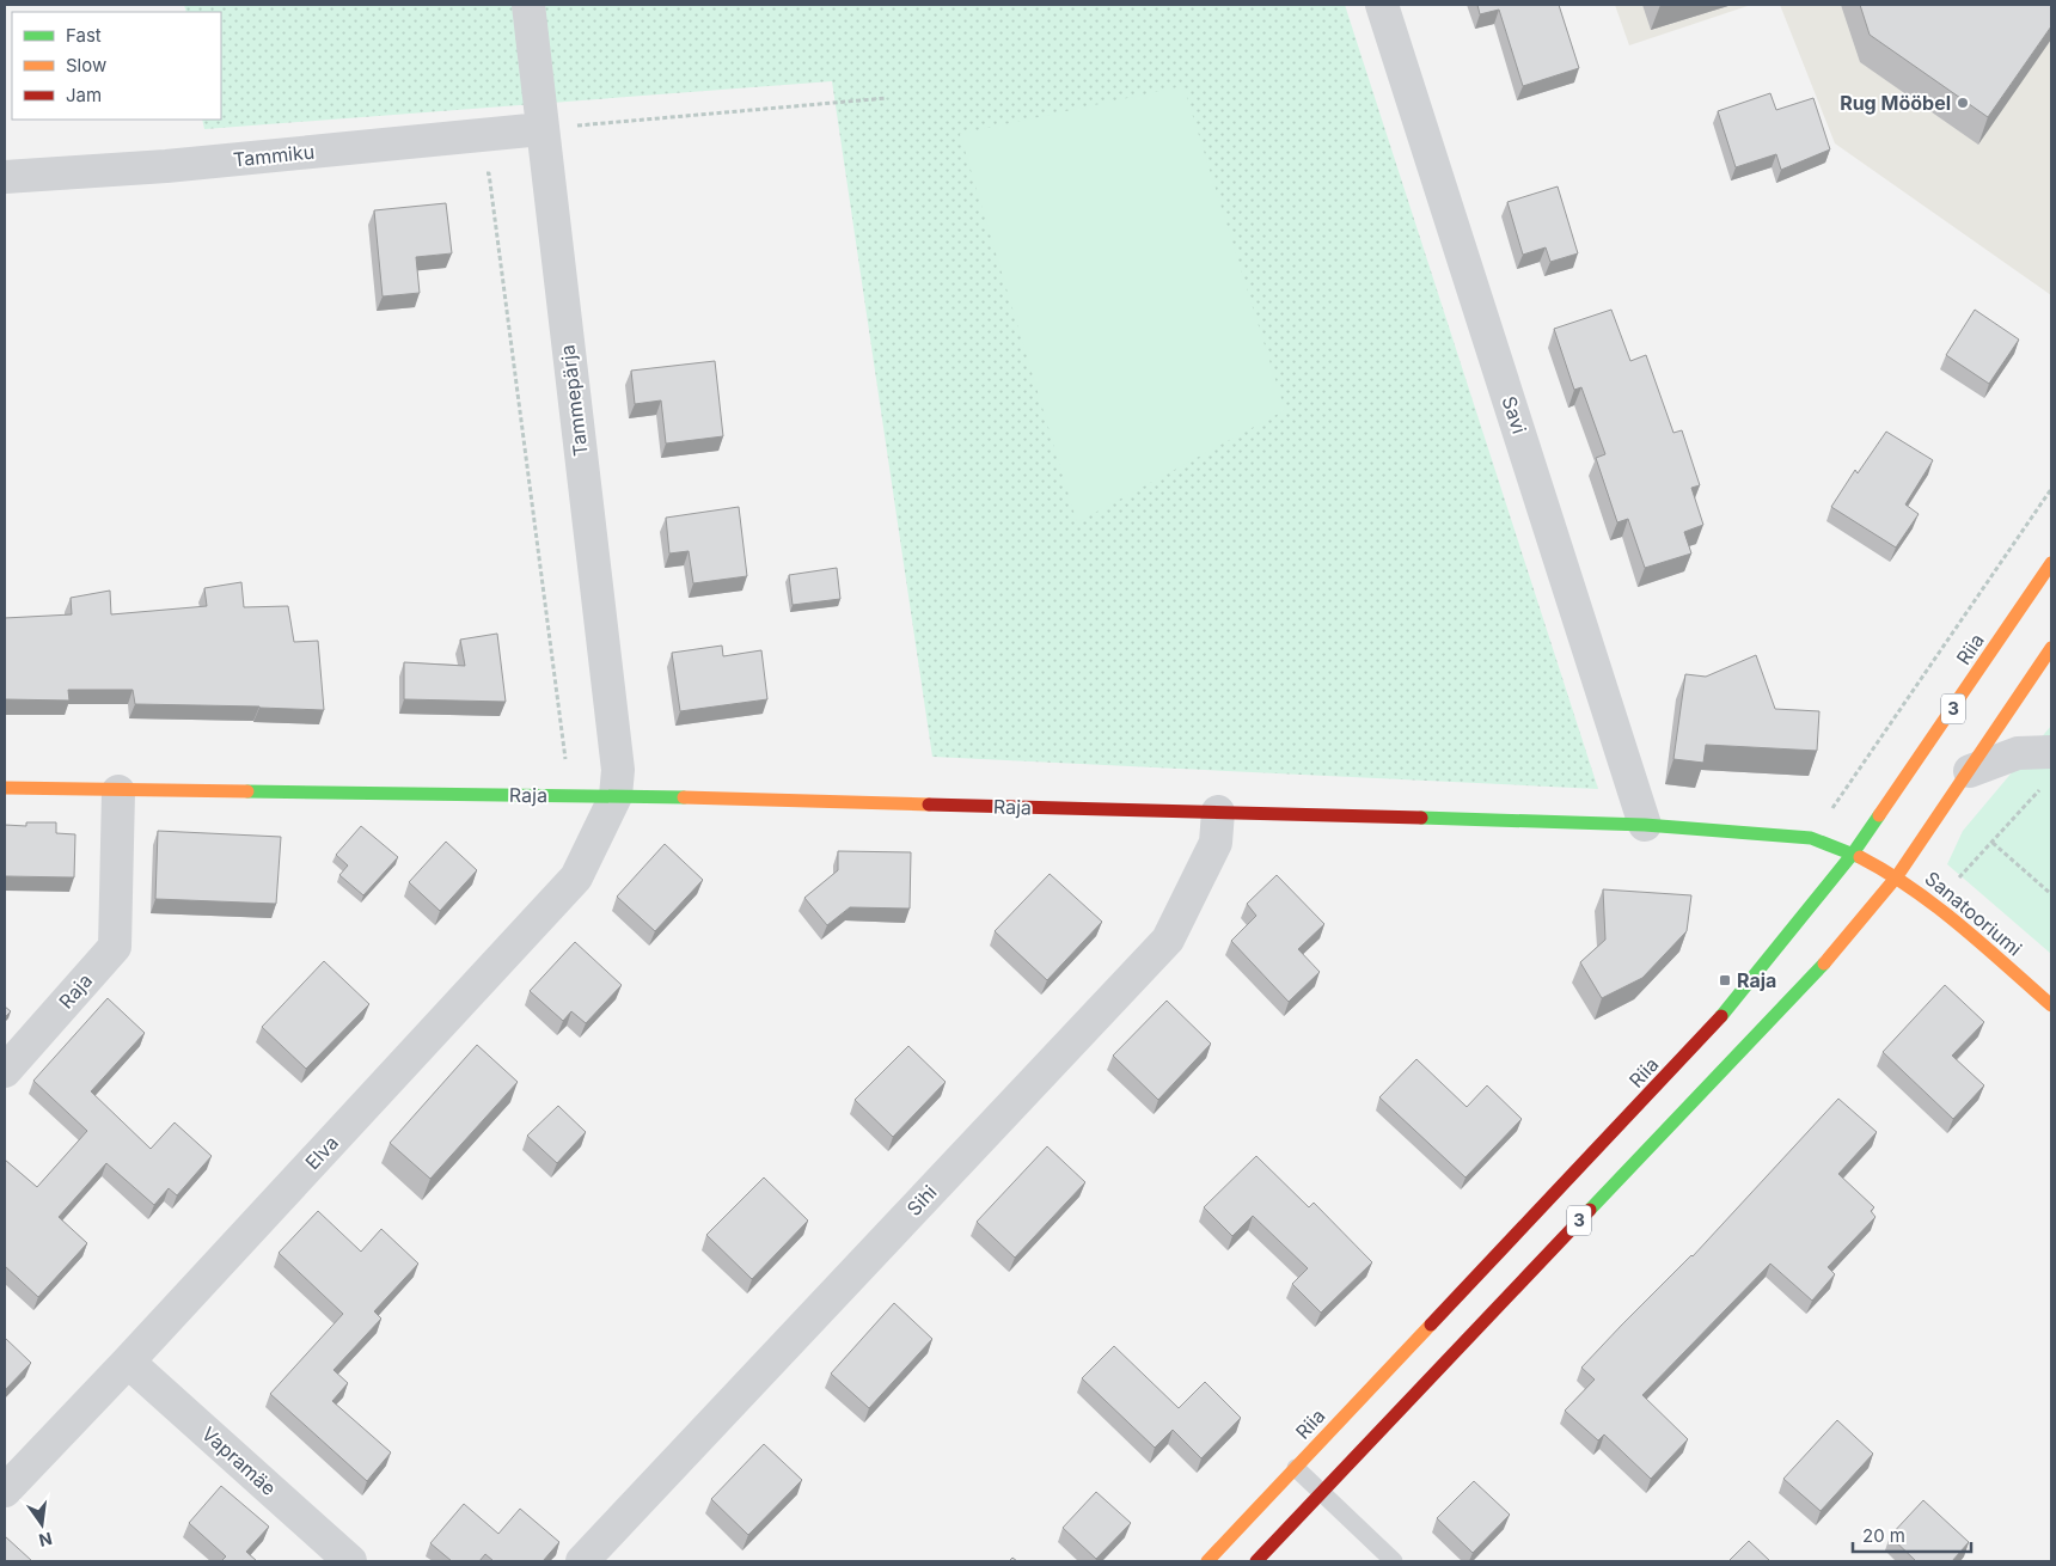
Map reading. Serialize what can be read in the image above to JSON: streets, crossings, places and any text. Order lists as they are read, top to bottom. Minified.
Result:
{"streets":{"main road":["Riia","3","Raja","Sanatooriumi"],"street":["Tammiku","Tammepärja","Savi","Elva","Sihi","Vapramäe"]},"crossings":[["Tammiku","Tammepärja"],["Tammepärja","Raja"],["Tammepärja","Elva"],["Savi","Raja"],["Riia","Raja"],["3","Raja"],["3","Sanatooriumi"],["Raja","Sanatooriumi"],["Raja","Elva"],["Raja","Sihi"],["Elva","Vapramäe"]],"places":{"other":["Rug Mööbel"],"transit":["Raja"]},"legend":["Fast","Slow","Jam"],"scale_bar":"20 m","north":"bottom"}
